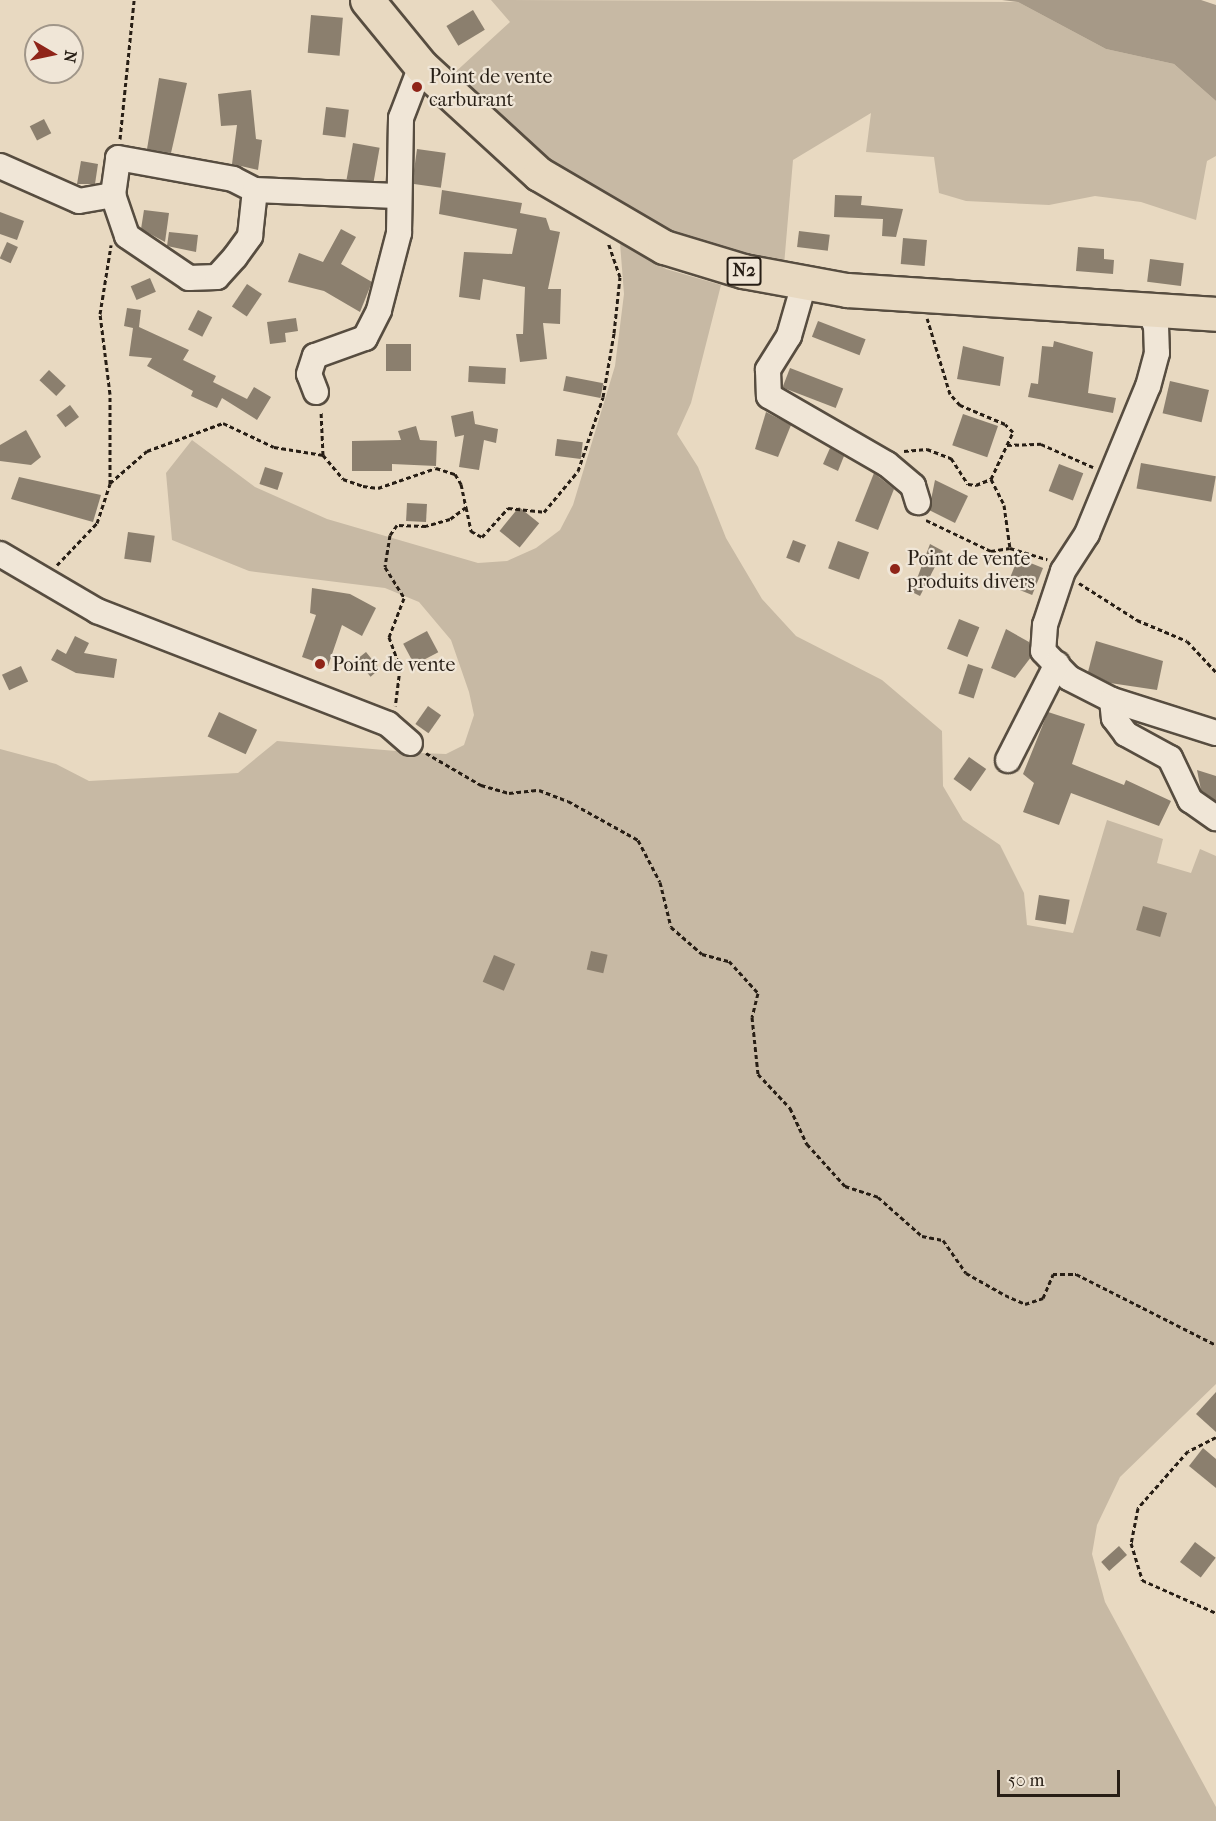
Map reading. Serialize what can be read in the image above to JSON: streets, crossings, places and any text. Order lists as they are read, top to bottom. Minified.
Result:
{"streets":{"highway":["N2"]},"places":["Point de vente carburant","Point de vente produits divers","Point de vente"],"scale_bar":"50 m","north":"right"}
